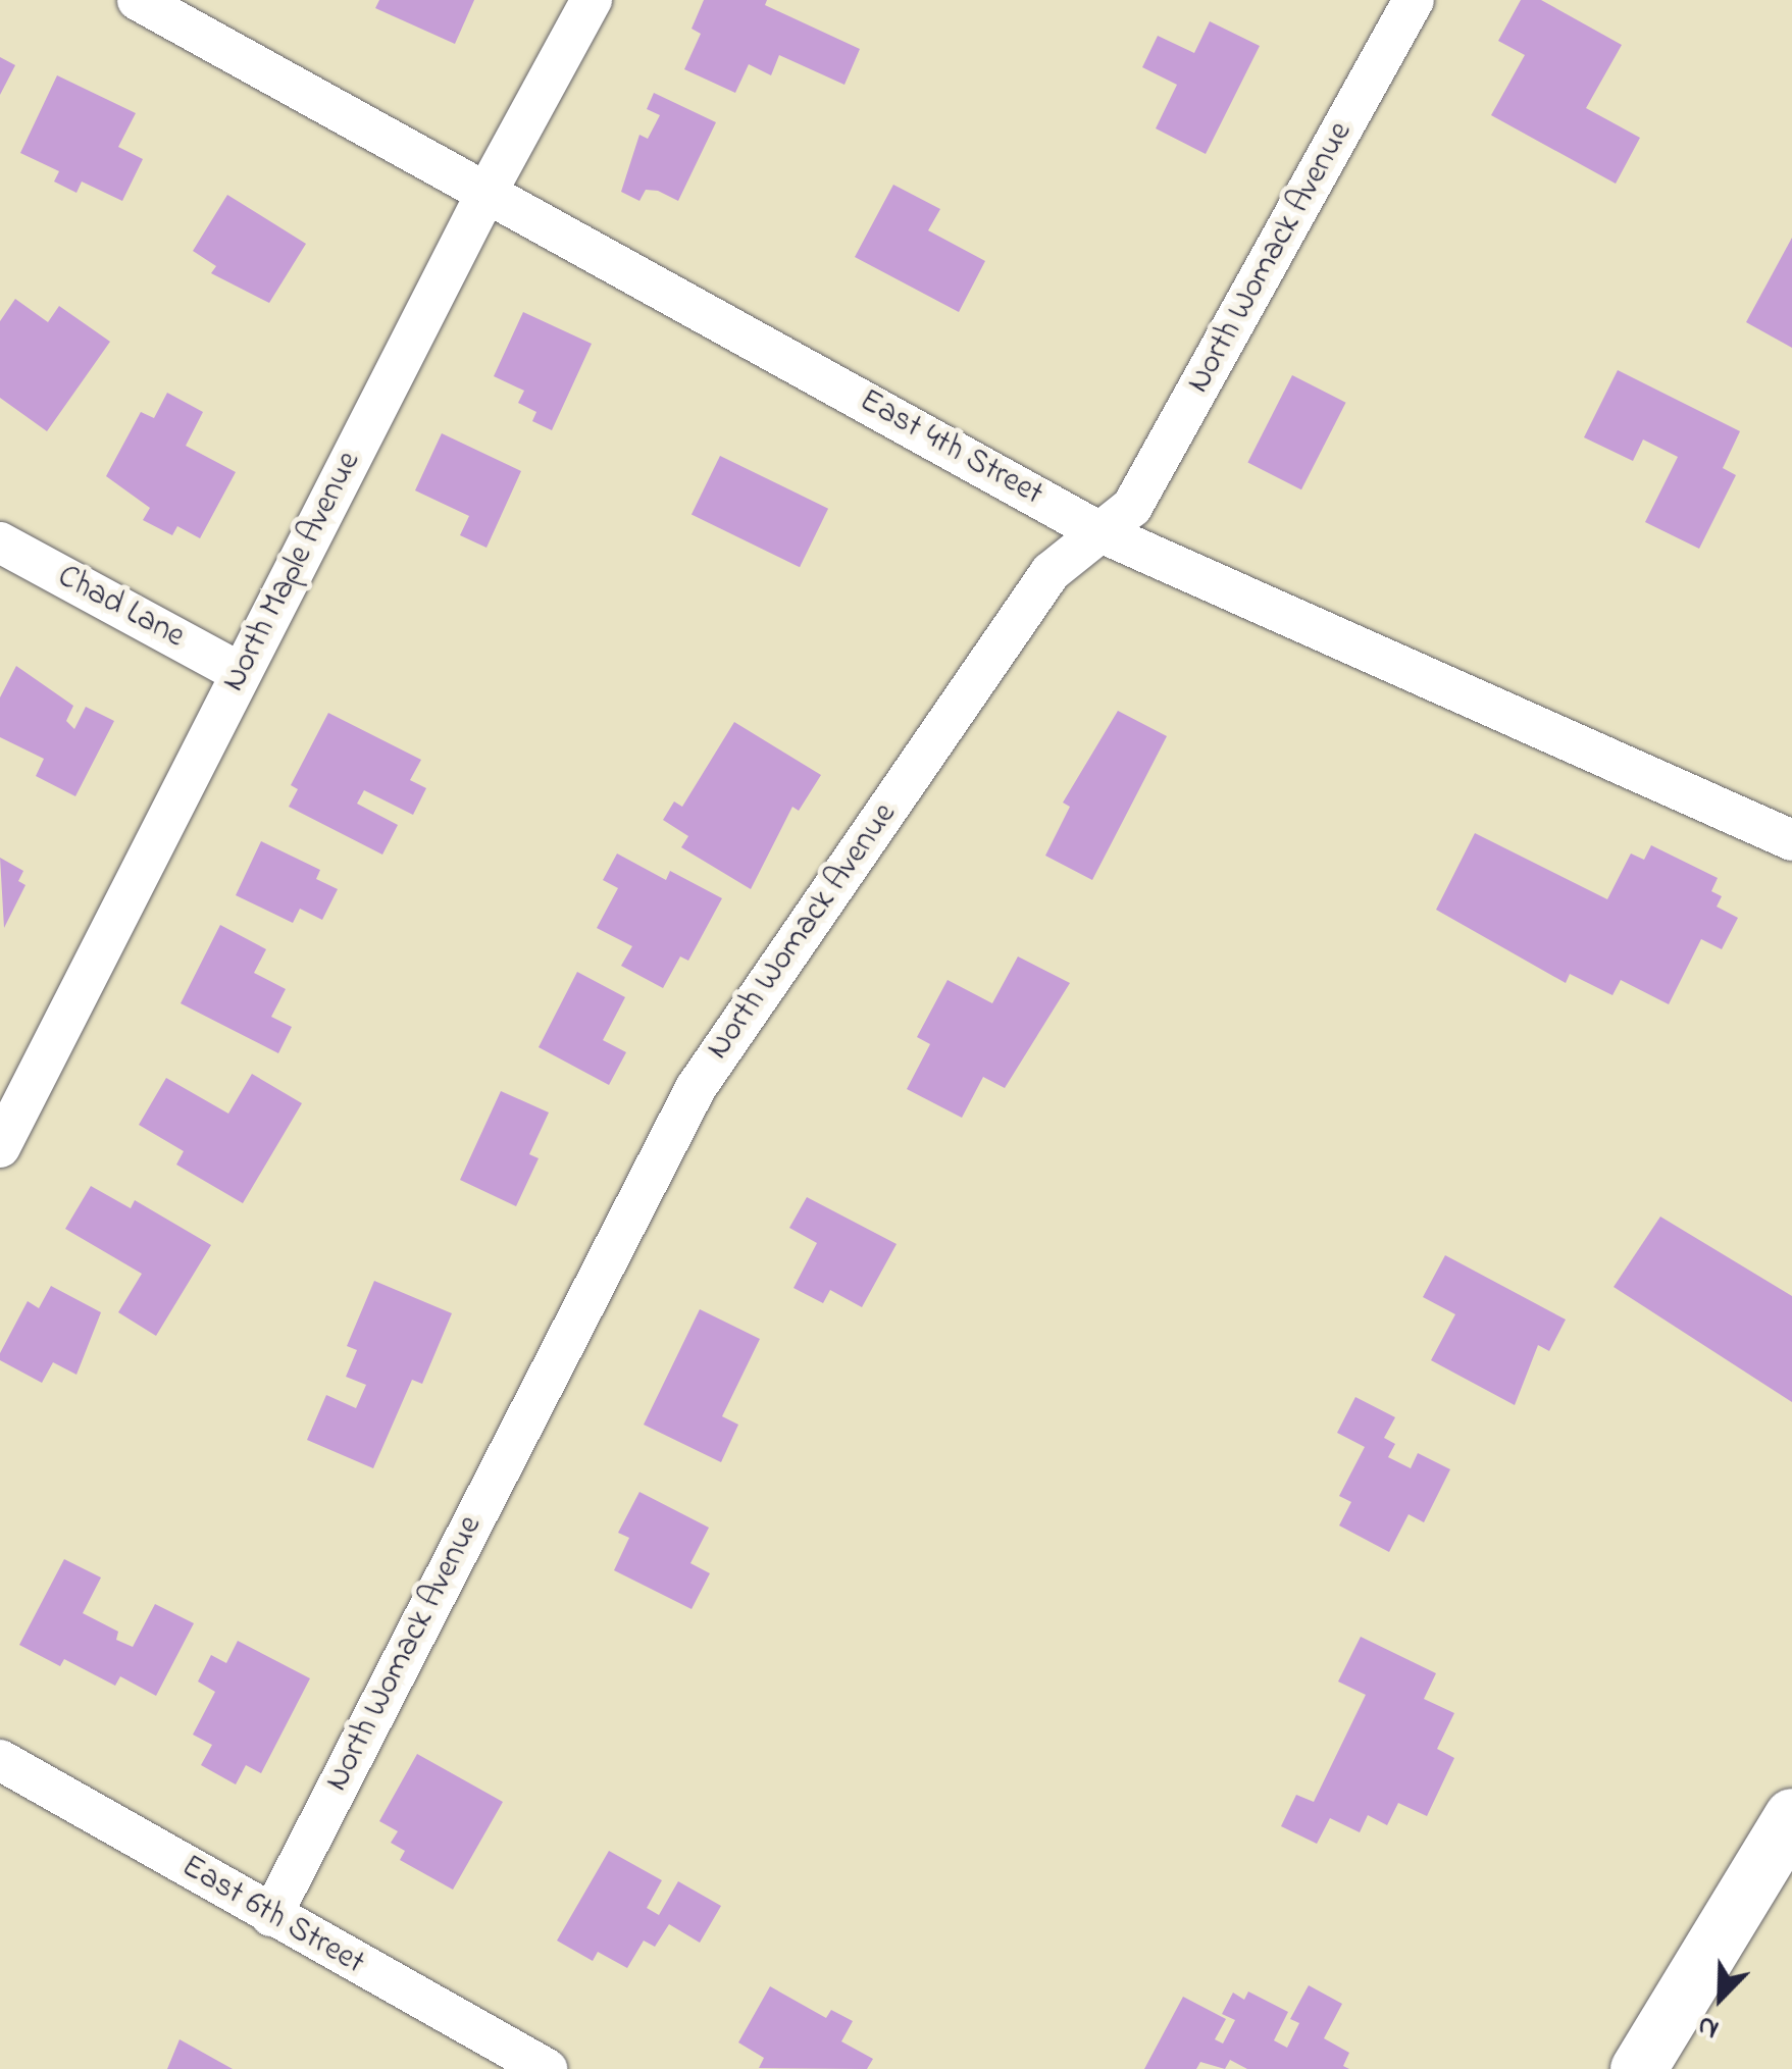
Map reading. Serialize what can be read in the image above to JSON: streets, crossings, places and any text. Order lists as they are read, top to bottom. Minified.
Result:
{"streets":{"street":["North Womack Avenue","East 4th Street","North Maple Avenue","Chad Lane","East 6th Street"]},"crossings":[["North Womack Avenue","East 4th Street"],["North Womack Avenue","East 6th Street"],["East 4th Street","North Maple Avenue"],["North Maple Avenue","Chad Lane"]],"north":"bottom left"}
